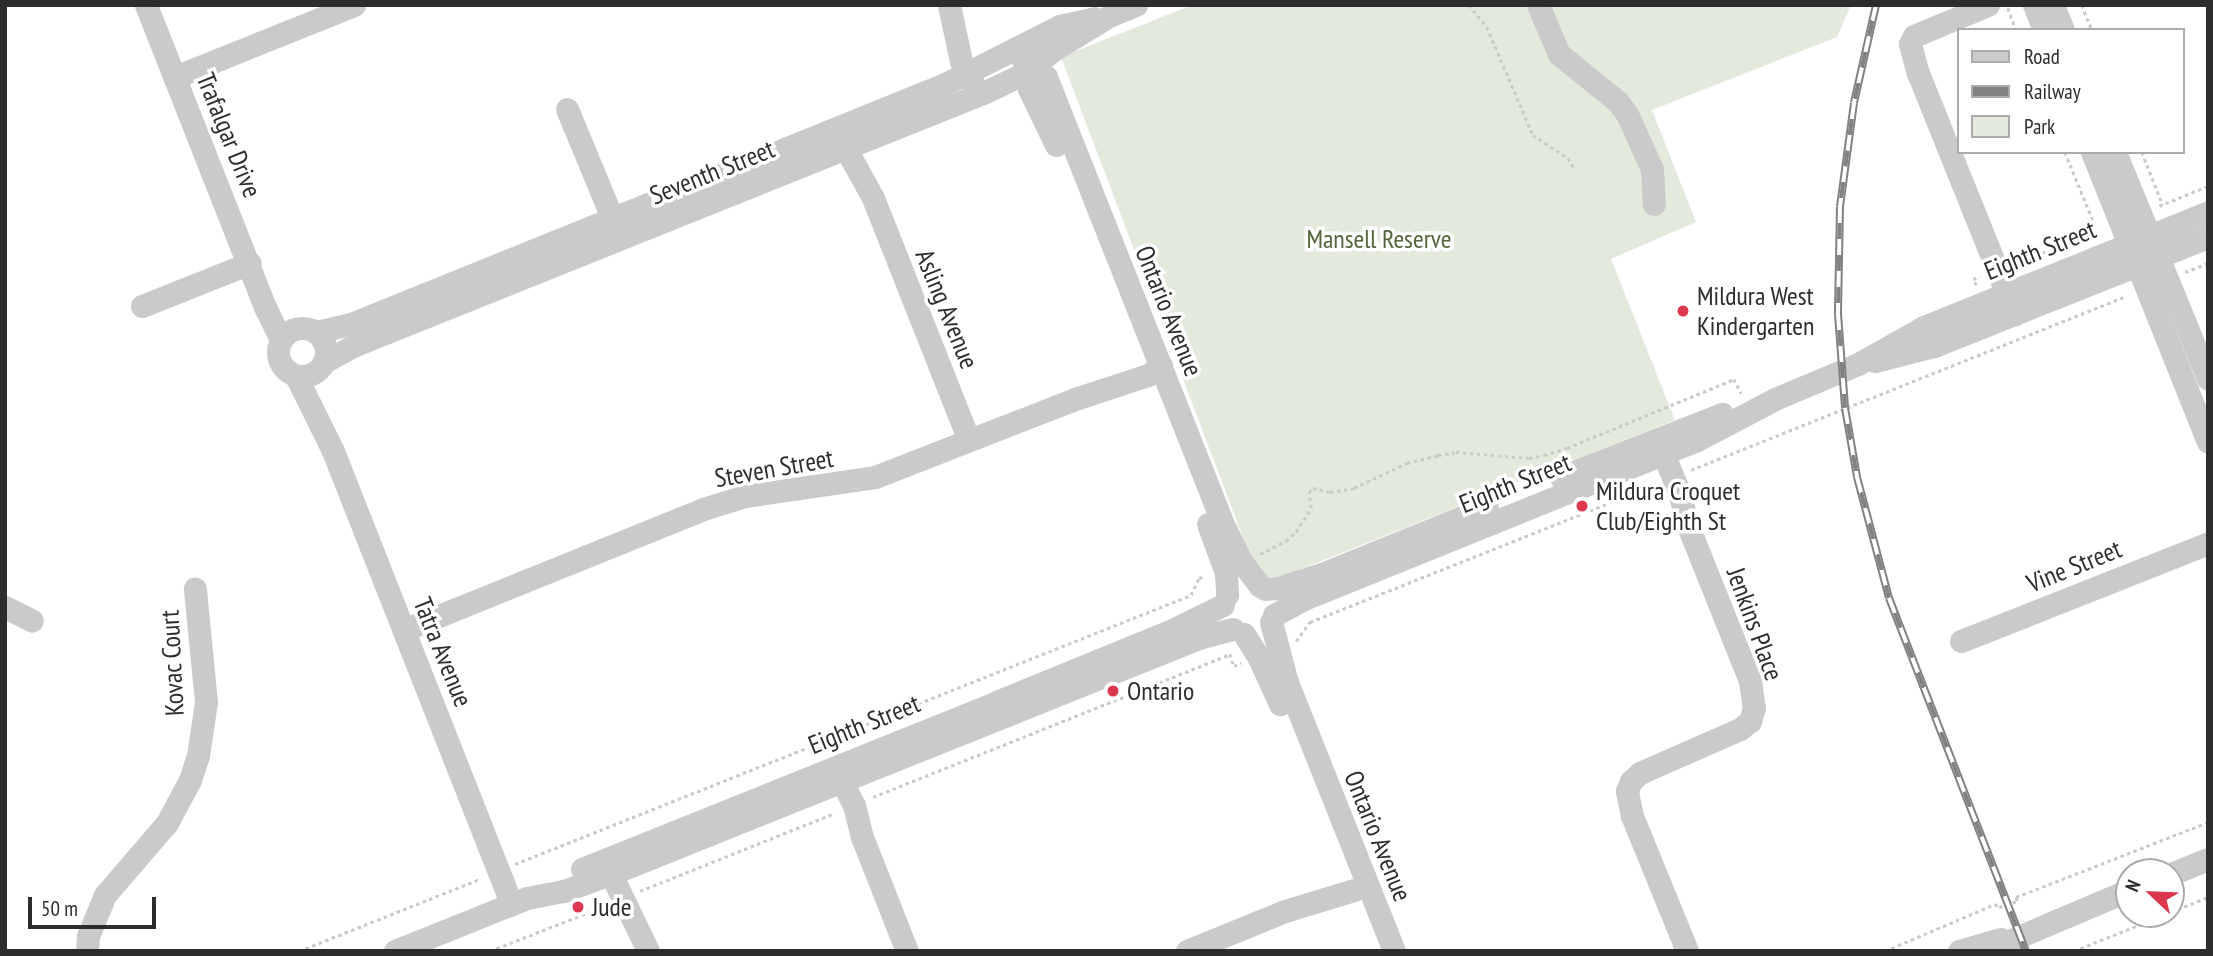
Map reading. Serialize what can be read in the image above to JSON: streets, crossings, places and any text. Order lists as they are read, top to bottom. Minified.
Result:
{"streets":{"street":["Trafalgar Drive","Seventh Street","Eighth Street","Asling Avenue","Ontario Avenue","Steven Street","Vine Street","Jenkins Place","Tatra Avenue","Kovac Court"]},"crossings":[["Trafalgar Drive","Seventh Street"],["Seventh Street","Asling Avenue"],["Seventh Street","Ontario Avenue"],["Seventh Street","Tatra Avenue"],["Eighth Street","Ontario Avenue"],["Eighth Street","Jenkins Place"],["Eighth Street","Tatra Avenue"],["Asling Avenue","Steven Street"],["Ontario Avenue","Steven Street"],["Steven Street","Tatra Avenue"]],"parks":["Mansell Reserve"],"places":["Mildura West Kindergarten","Mildura Croquet Club/Eighth St","Ontario","Jude"],"legend":["Road","Railway","Park"],"scale_bar":"50 m","north":"top left"}
